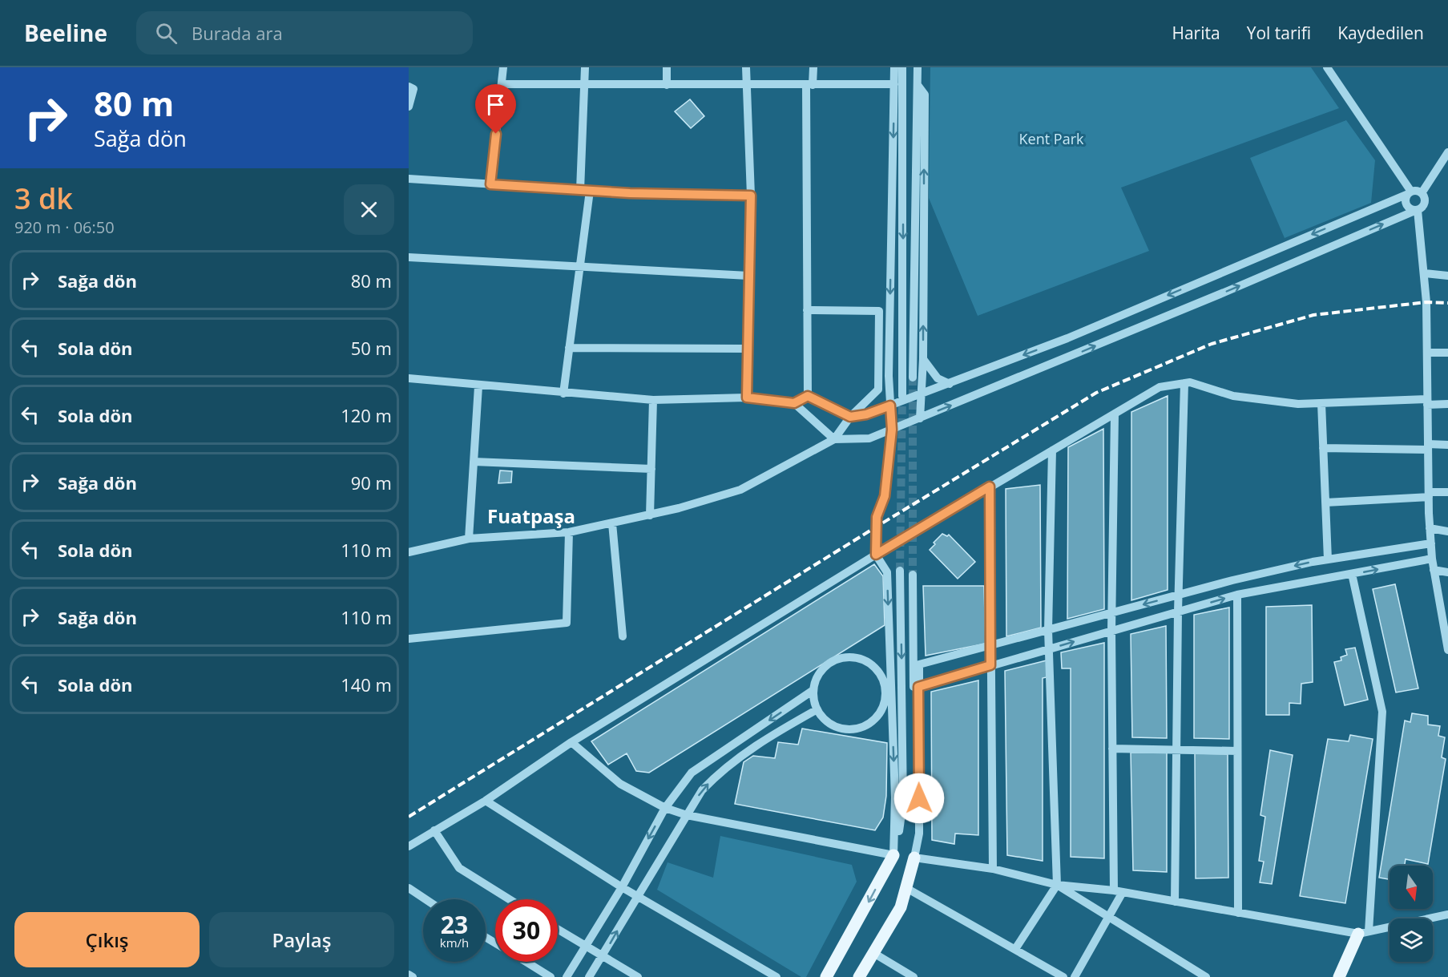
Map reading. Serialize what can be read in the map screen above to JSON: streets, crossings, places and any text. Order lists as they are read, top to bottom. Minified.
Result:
{"districts":["Fuatpaşa"],"parks":["Kent Park"],"north":"bottom","page":{"header":"Beeline","search":"Burada ara","nav":["Harita","Yol tarifi","Kaydedilen"],"turn":["80 m","Sağa dön"],"heading":["3 dk","920 m · 06:50"],"list":[{"name":"Sağa dön","value":"80 m"},{"name":"Sola dön","value":"50 m"},{"name":"Sola dön","value":"120 m"},{"name":"Sağa dön","value":"90 m"},{"name":"Sola dön","value":"110 m"},{"name":"Sağa dön","value":"110 m"},{"name":"Sola dön","value":"140 m"}],"speed":"23 km/h","limit":"30","buttons":["Çıkış","Paylaş"]}}
